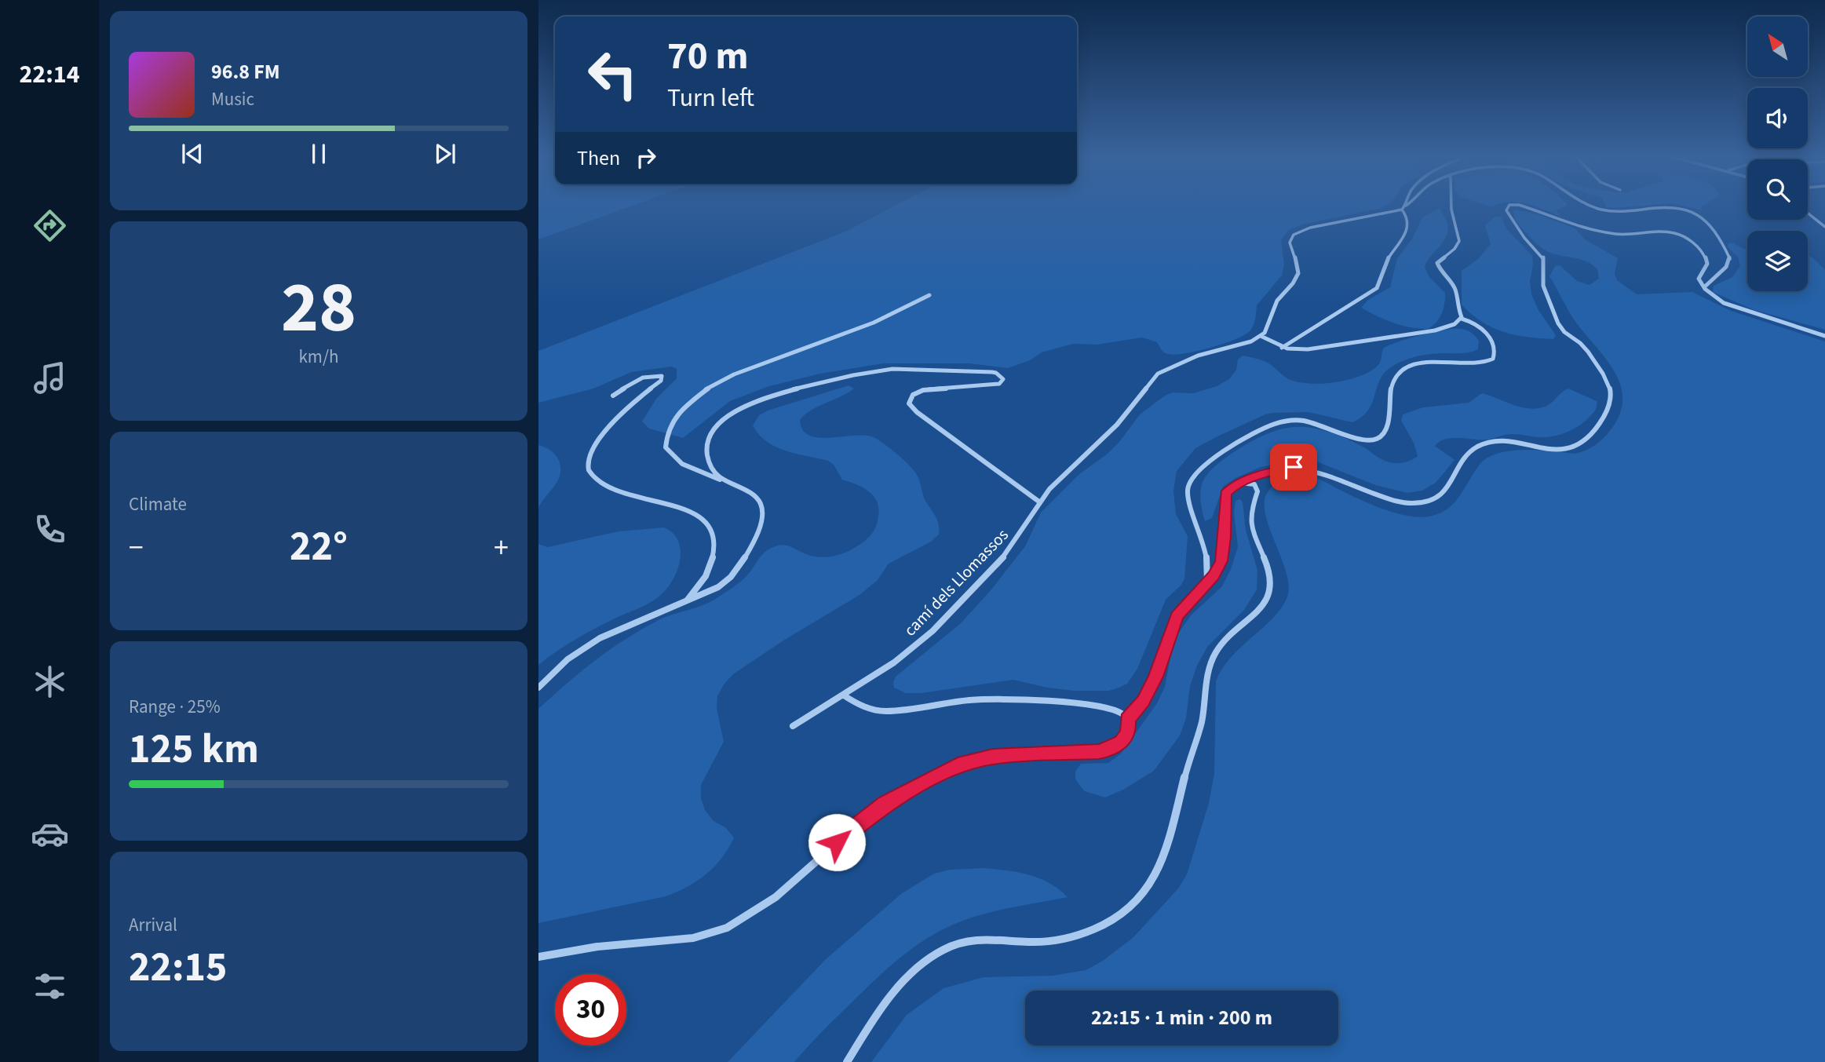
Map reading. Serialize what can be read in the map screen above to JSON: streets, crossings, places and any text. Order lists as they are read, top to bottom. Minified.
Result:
{"streets":{"street":["camí dels Llomassos"]},"north":"top left","page":{"tabs":"22:14","turn":["70 m","Turn left"],"song":["96.8 FM","Music"],"then":"Then","tile":[["28","km/h"],"Climate",["Range · 25%","125 km"],["Arrival","22:15"]],"heat":["−","22°","+"],"limit":"30","trip":"22:15 · 1 min · 200 m"}}
